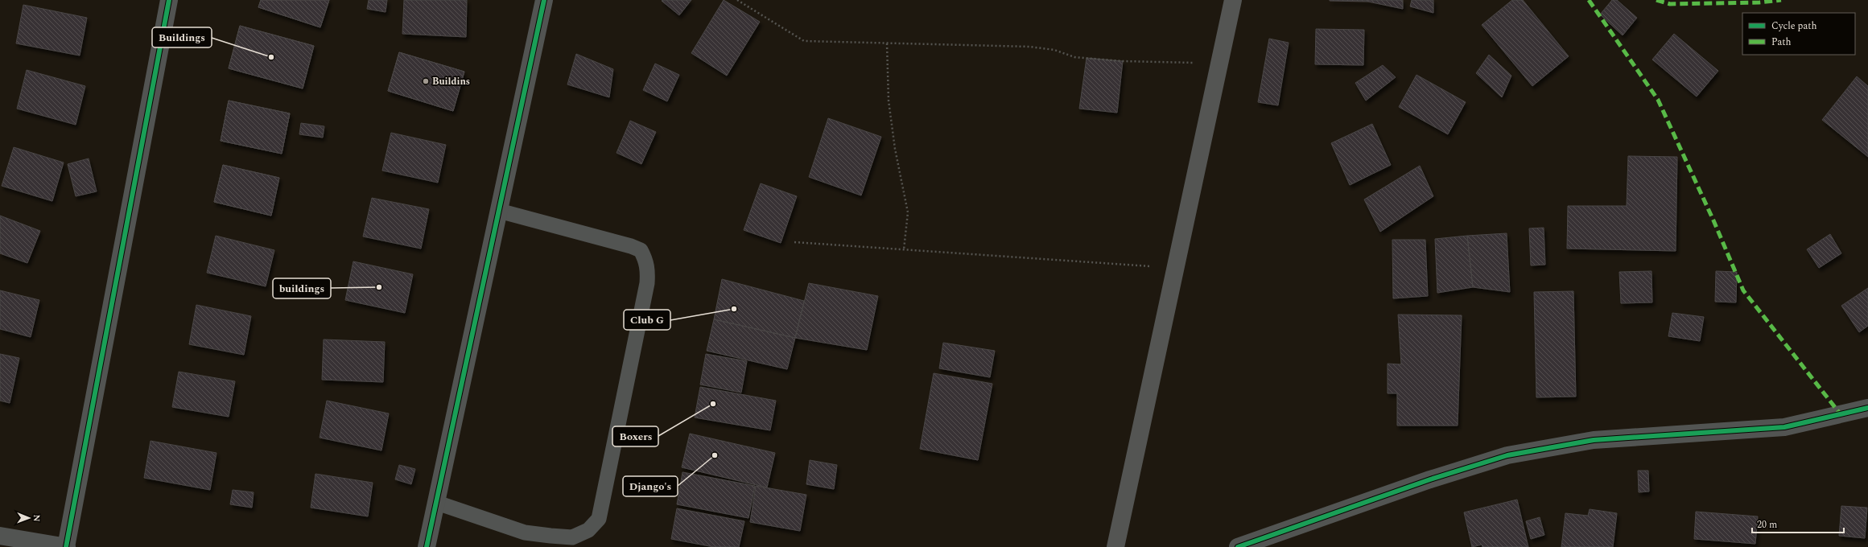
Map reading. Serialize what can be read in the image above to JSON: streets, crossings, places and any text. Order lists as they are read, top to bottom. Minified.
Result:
{"places":["Buildings","Buildins","buildings","Club G","Boxers","Django's"],"legend":["Cycle path","Path"],"scale_bar":"20 m","north":"right"}
